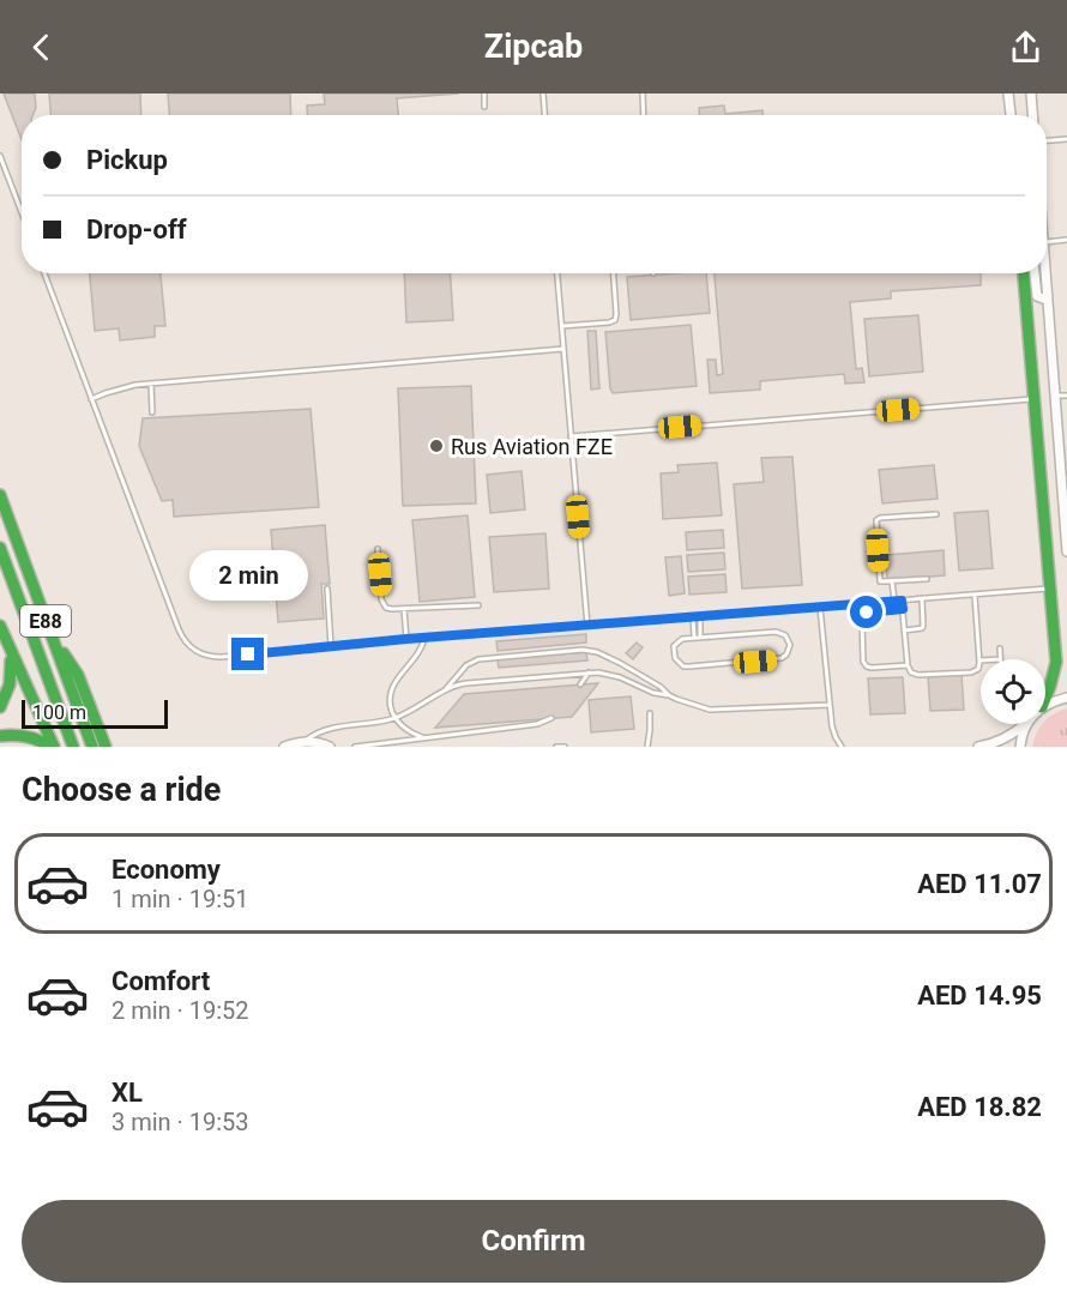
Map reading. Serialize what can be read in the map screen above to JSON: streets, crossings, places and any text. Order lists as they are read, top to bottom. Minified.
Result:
{"streets":{"main road":["E88"]},"places":["Rus Aviation FZE"],"scale_bar":"100 m","page":{"header":"Zipcab","banner":["Pickup","Drop-off"],"bubble":"2 min","scale":"100 m","heading":"Choose a ride","list":[{"name":"Economy","note":"1 min · 19:51","value":"AED 11.07"},{"name":"Comfort","note":"2 min · 19:52","value":"AED 14.95"},{"name":"XL","note":"3 min · 19:53","value":"AED 18.82"}],"buttons":"Confirm"}}
